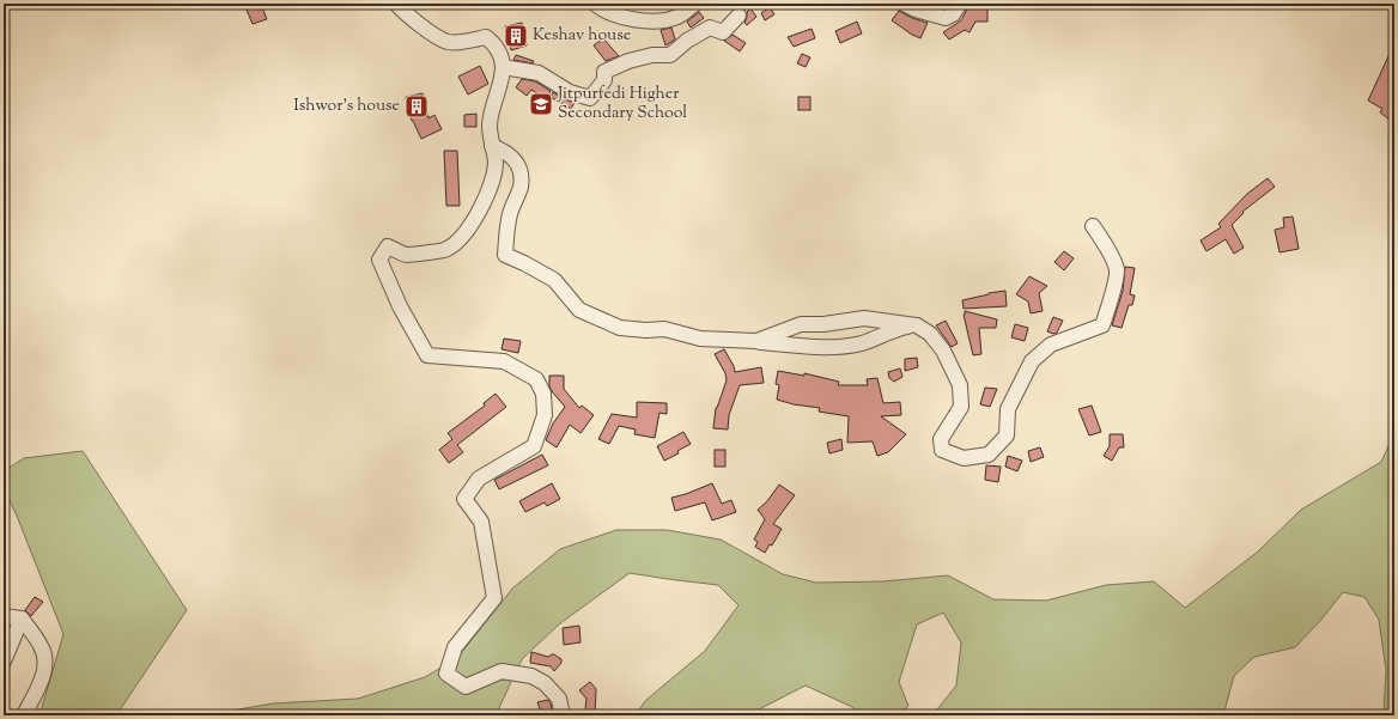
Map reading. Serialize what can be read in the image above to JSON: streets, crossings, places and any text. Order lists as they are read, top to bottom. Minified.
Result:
{"places":{"building":["Keshav house","Ishwor's house"],"school or university":["Jitpurfedi Higher Secondary School"]}}
